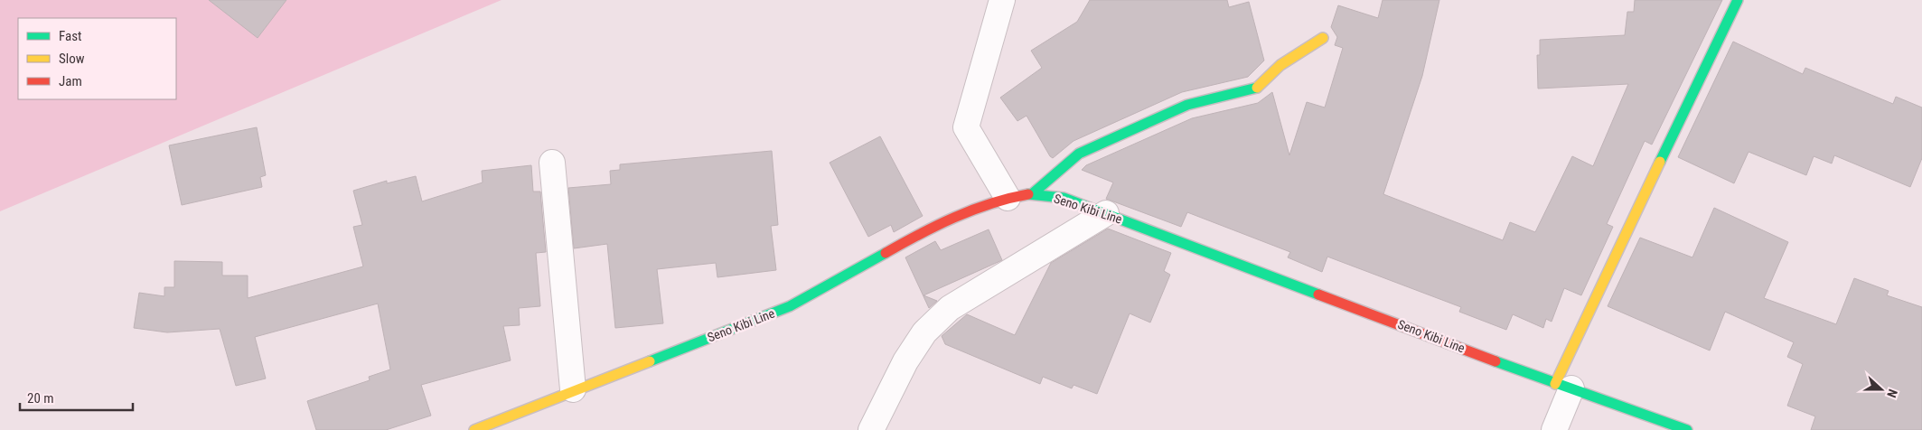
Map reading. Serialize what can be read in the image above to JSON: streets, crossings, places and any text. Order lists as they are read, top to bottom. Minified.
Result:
{"streets":{"main road":["Seno Kibi Line"]},"legend":["Fast","Slow","Jam"],"scale_bar":"20 m","north":"right"}
